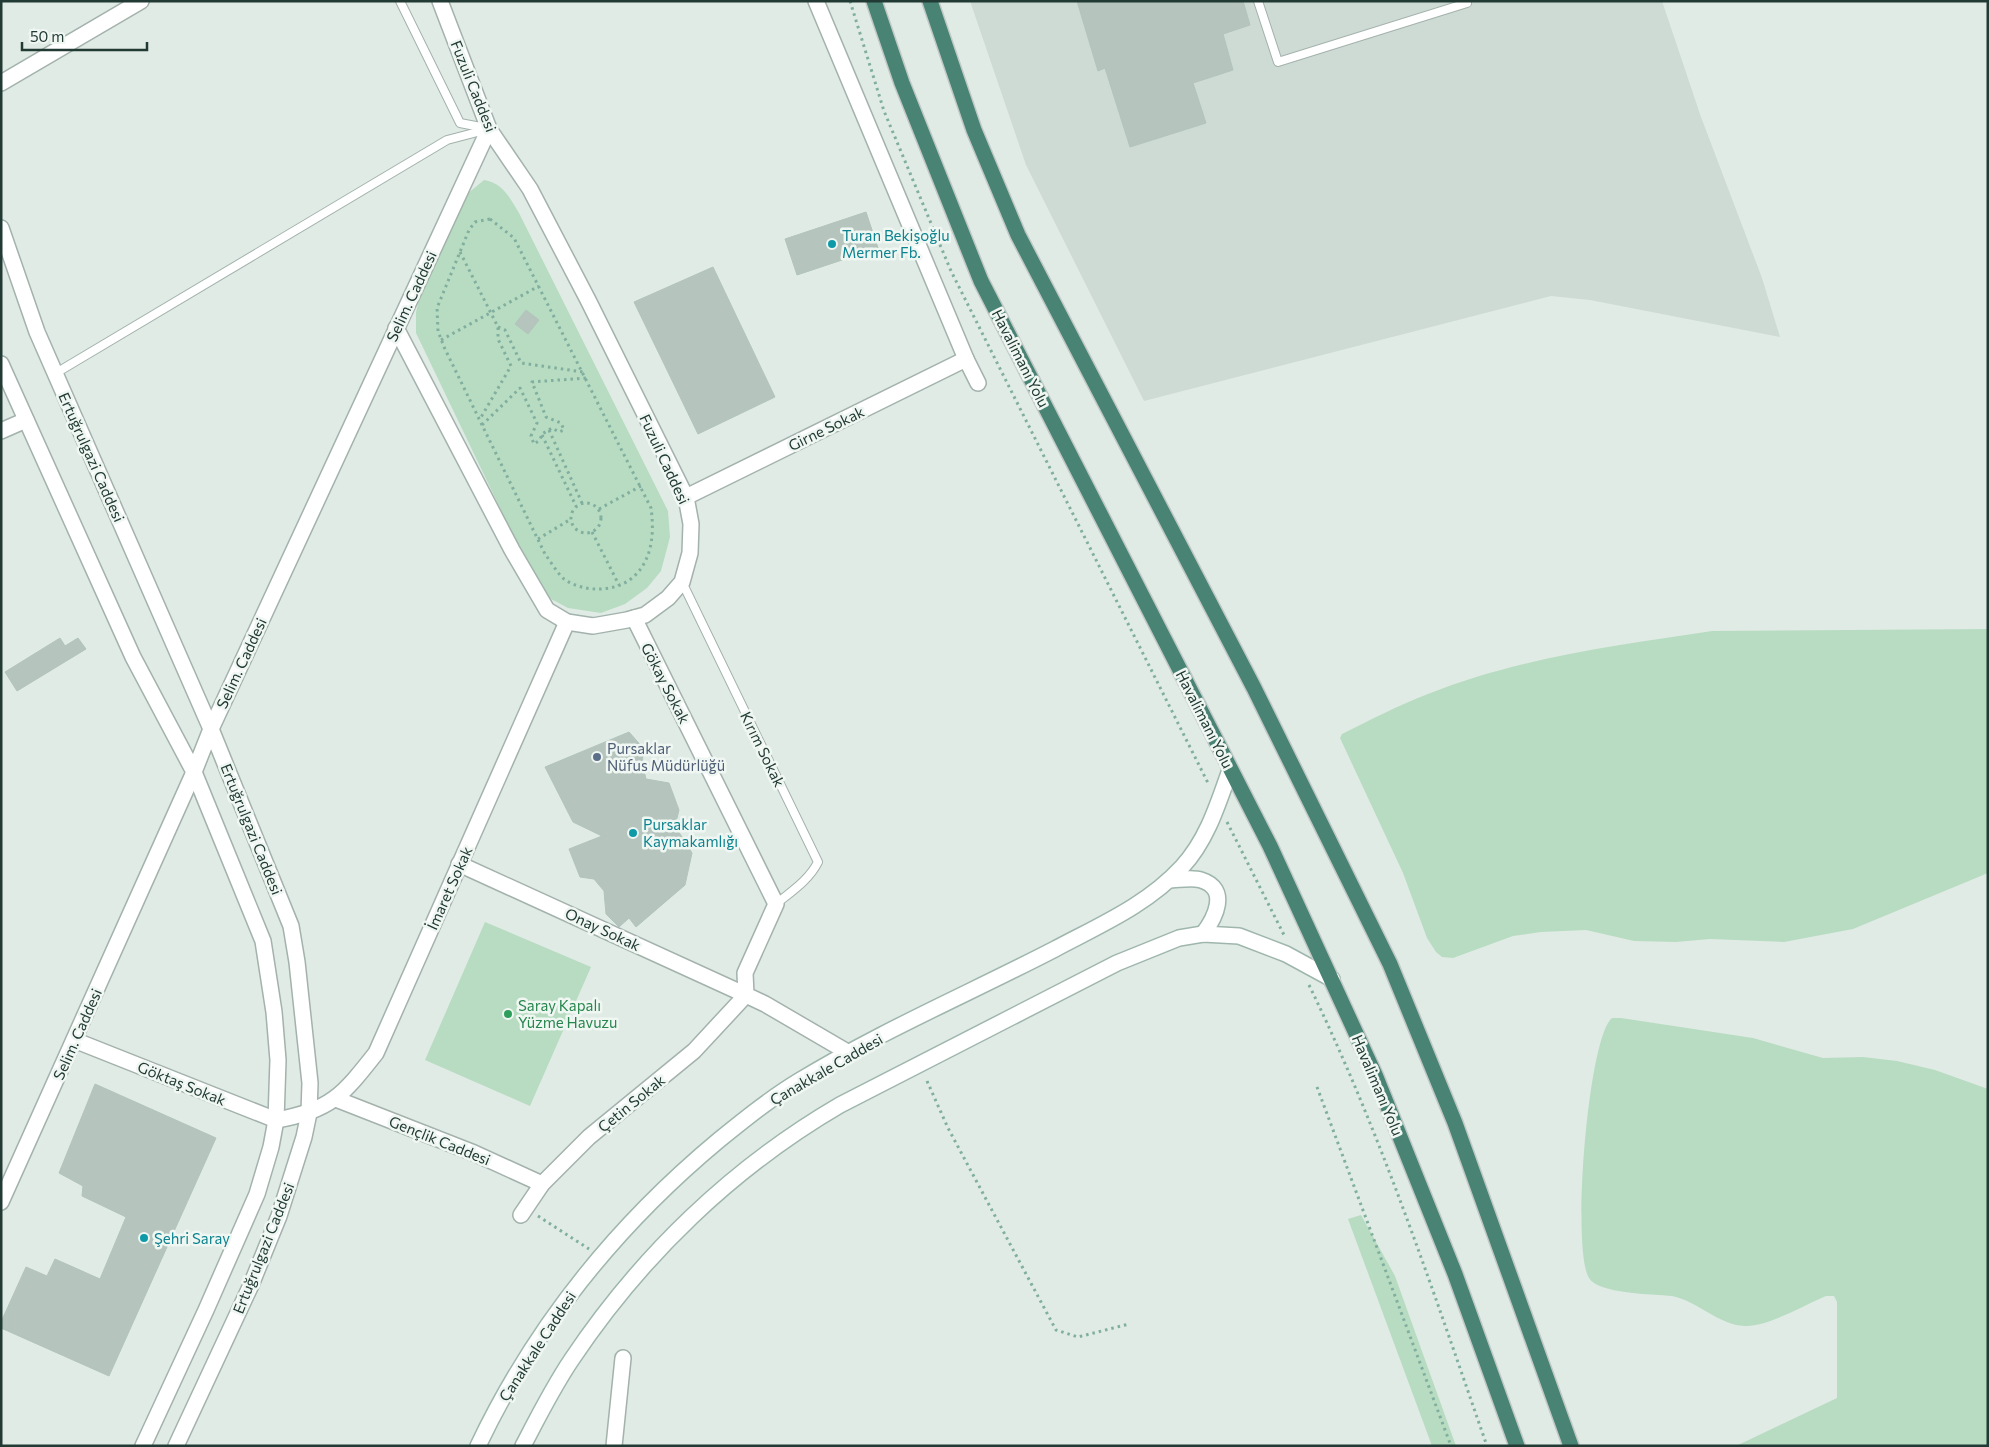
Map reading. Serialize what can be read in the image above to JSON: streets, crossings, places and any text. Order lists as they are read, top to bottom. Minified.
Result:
{"streets":{"highway":["Havalimanı Yolu"],"street":["Fuzuli Caddesi","Selim. Caddesi","Girne Sokak","Ertuğrulgazi Caddesi","Gökay Sokak","İmaret Sokak","Onay Sokak","Çanakkale Caddesi","Göktaş Sokak","Çetin Sokak","Gençlik Caddesi"],"lane":["Kırım Sokak"]},"crossings":[["Fuzuli Caddesi","Selim. Caddesi"],["Fuzuli Caddesi","Girne Sokak"],["Fuzuli Caddesi","Gökay Sokak"],["Fuzuli Caddesi","Kırım Sokak"],["Fuzuli Caddesi","İmaret Sokak"],["Selim. Caddesi","Ertuğrulgazi Caddesi"],["Selim. Caddesi","Göktaş Sokak"],["Havalimanı Yolu","Çanakkale Caddesi"],["Ertuğrulgazi Caddesi","İmaret Sokak"],["Ertuğrulgazi Caddesi","Göktaş Sokak"],["Gökay Sokak","Kırım Sokak"],["İmaret Sokak","Onay Sokak"],["İmaret Sokak","Göktaş Sokak"],["İmaret Sokak","Gençlik Caddesi"],["Onay Sokak","Çetin Sokak"],["Çetin Sokak","Gençlik Caddesi"]],"places":["Turan Bekişoğlu Mermer Fb.","Pursaklar Nüfus Müdürlüğü","Pursaklar Kaymakamlığı","Saray Kapalı Yüzme Havuzu","Şehri Saray"],"scale_bar":"50 m"}
